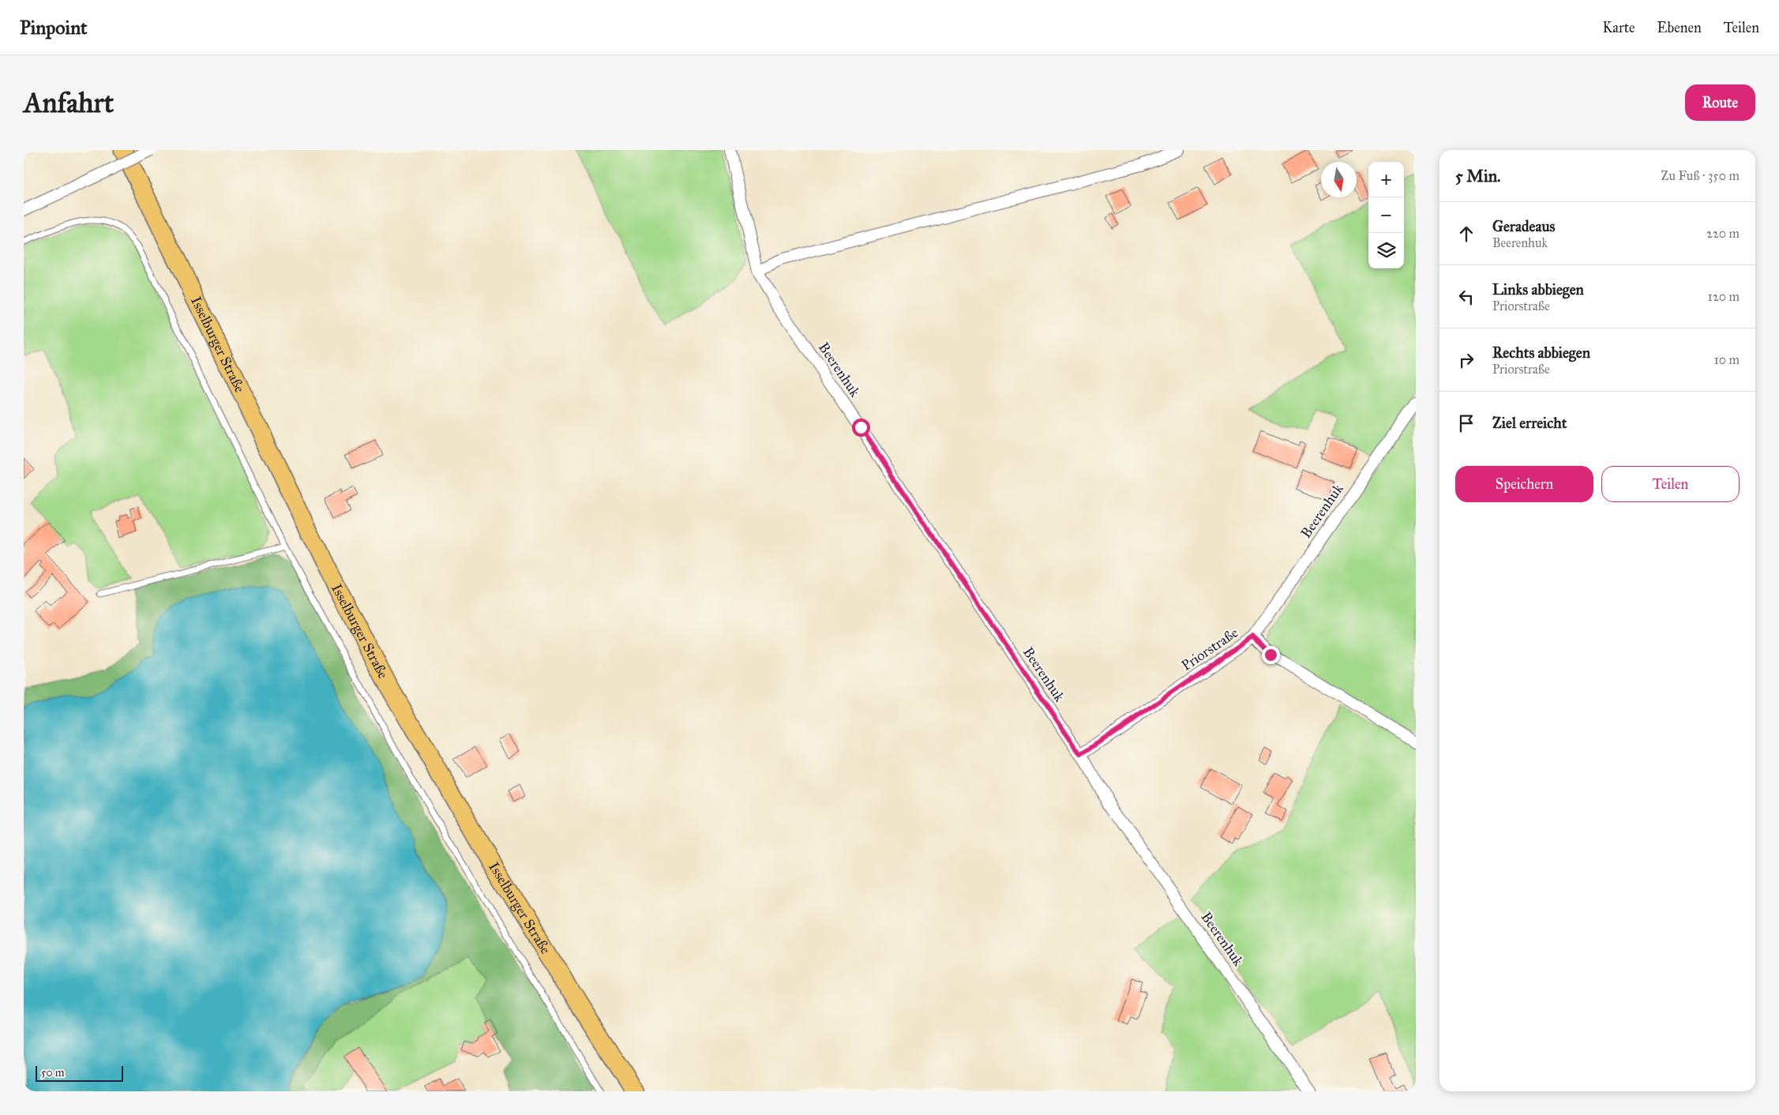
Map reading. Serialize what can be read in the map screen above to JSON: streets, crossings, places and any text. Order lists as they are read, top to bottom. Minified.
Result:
{"streets":{"main road":["Isselburger Straße"],"street":["Beerenhuk","Priorstraße"]},"crossings":[["Beerenhuk","Priorstraße"]],"scale_bar":"50 m","north":"bottom","page":{"header":"Pinpoint","nav":["Karte","Ebenen","Teilen"],"buttons":["Route",["Speichern","Teilen"]],"title":"Anfahrt","heading":["5 Min.","Zu Fuß · 350 m"],"map_buttons":["+","−"],"list":[["Geradeaus","Beerenhuk","220 m"],["Links abbiegen","Priorstraße","120 m"],["Rechts abbiegen","Priorstraße","10 m"],"Ziel erreicht"],"scale":"50 m"}}
